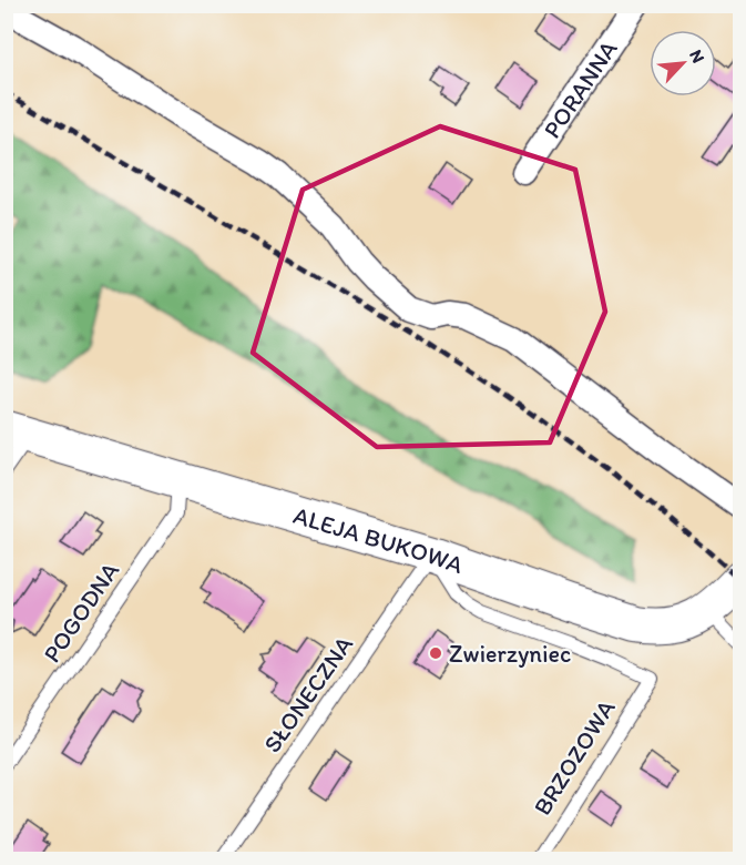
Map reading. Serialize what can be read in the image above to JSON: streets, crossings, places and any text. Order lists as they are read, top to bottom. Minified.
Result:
{"streets":{"street":["PORANNA","ALEJA BUKOWA"],"lane":["POGODNA","SŁONECZNA","BRZOZOWA"]},"crossings":[["ALEJA BUKOWA","POGODNA"],["ALEJA BUKOWA","SŁONECZNA"],["ALEJA BUKOWA","BRZOZOWA"],["SŁONECZNA","BRZOZOWA"]],"places":["Zwierzyniec"],"north":"top right"}
